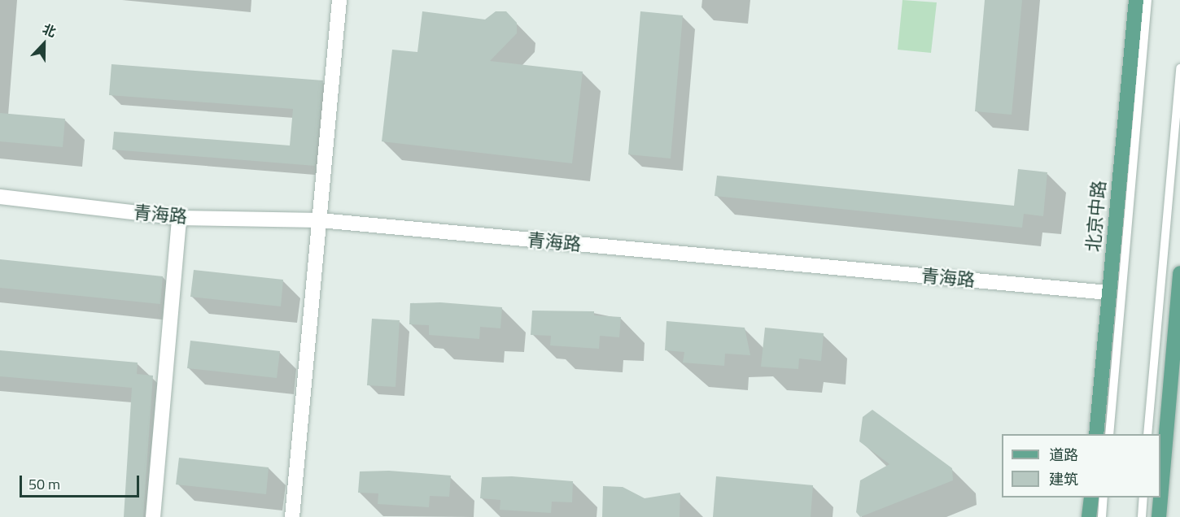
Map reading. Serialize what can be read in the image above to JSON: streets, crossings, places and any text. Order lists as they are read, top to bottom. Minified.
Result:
{"streets":{"main road":["北京中路"],"street":["青海路"]},"crossings":[["青海路","北京中路"]],"legend":["道路","建筑"],"scale_bar":"50 m","north":"top"}
